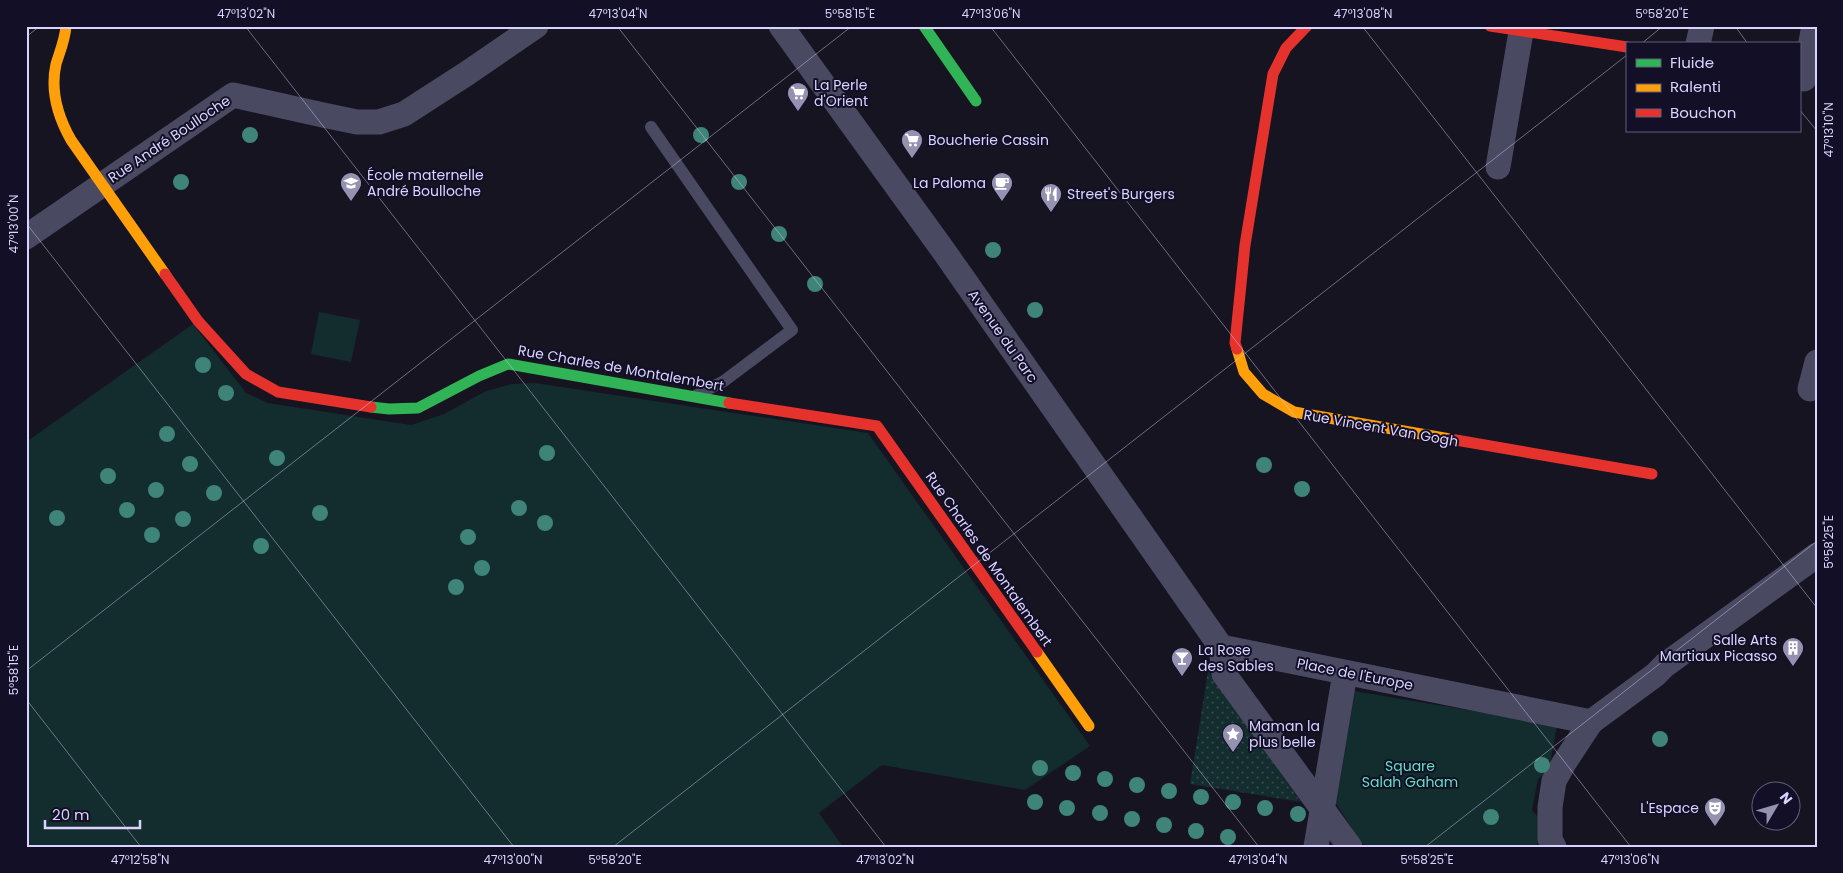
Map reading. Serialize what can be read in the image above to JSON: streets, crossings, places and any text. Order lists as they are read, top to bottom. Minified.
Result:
{"streets":{"street":["Rue André Boulloche","Avenue du Parc","Rue Charles de Montalembert","Rue Vincent Van Gogh","Place de l'Europe"]},"crossings":[["Rue André Boulloche","Rue Charles de Montalembert"],["Avenue du Parc","Place de l'Europe"]],"parks":["Square Salah Gaham"],"places":{"supermarket":["La Perle d'Orient","Boucherie Cassin"],"school or university":["École maternelle André Boulloche"],"cafe":["La Paloma"],"restaurant":["Street's Burgers"],"building":["Salle Arts Martiaux Picasso"],"bar":["La Rose des Sables"],"place":["Maman la plus belle"],"theatre":["L'Espace"]},"legend":["Fluide","Ralenti","Bouchon"],"scale_bar":"20 m","north":"top right","coordinates":["47°13'02\"N","47°13'04\"N","5°58'15\"E","47°13'06\"N","47°13'08\"N","5°58'20\"E","47°13'10\"N","47°13'00\"N","5°58'25\"E","47°12'58\"N"]}
